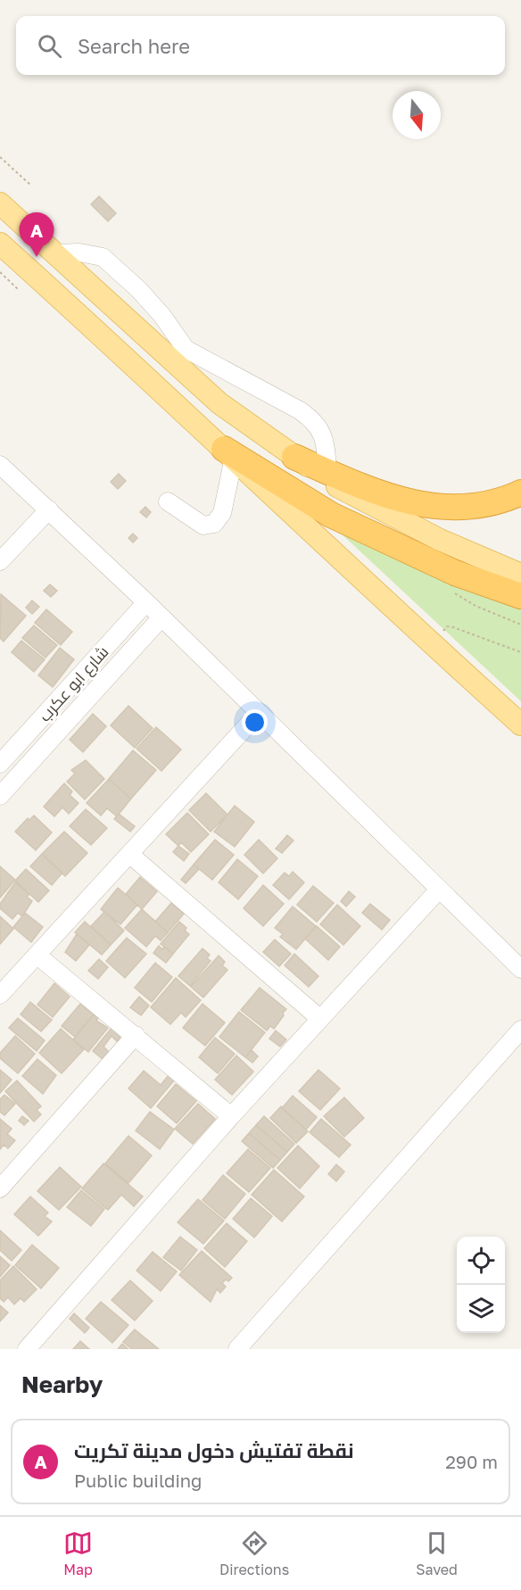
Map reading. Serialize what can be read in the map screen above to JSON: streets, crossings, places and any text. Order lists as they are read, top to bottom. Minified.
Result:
{"streets":{"street":["شارع ابو عكرب"]},"north":"bottom","page":{"search":"Search here","pins":"A","heading":"Nearby","list":[{"mark":"A","name":"نقطة تفتيش دخول مدينة تكريت","note":"Public building","value":"290 m"}],"nav":["Map","Directions","Saved"]}}
